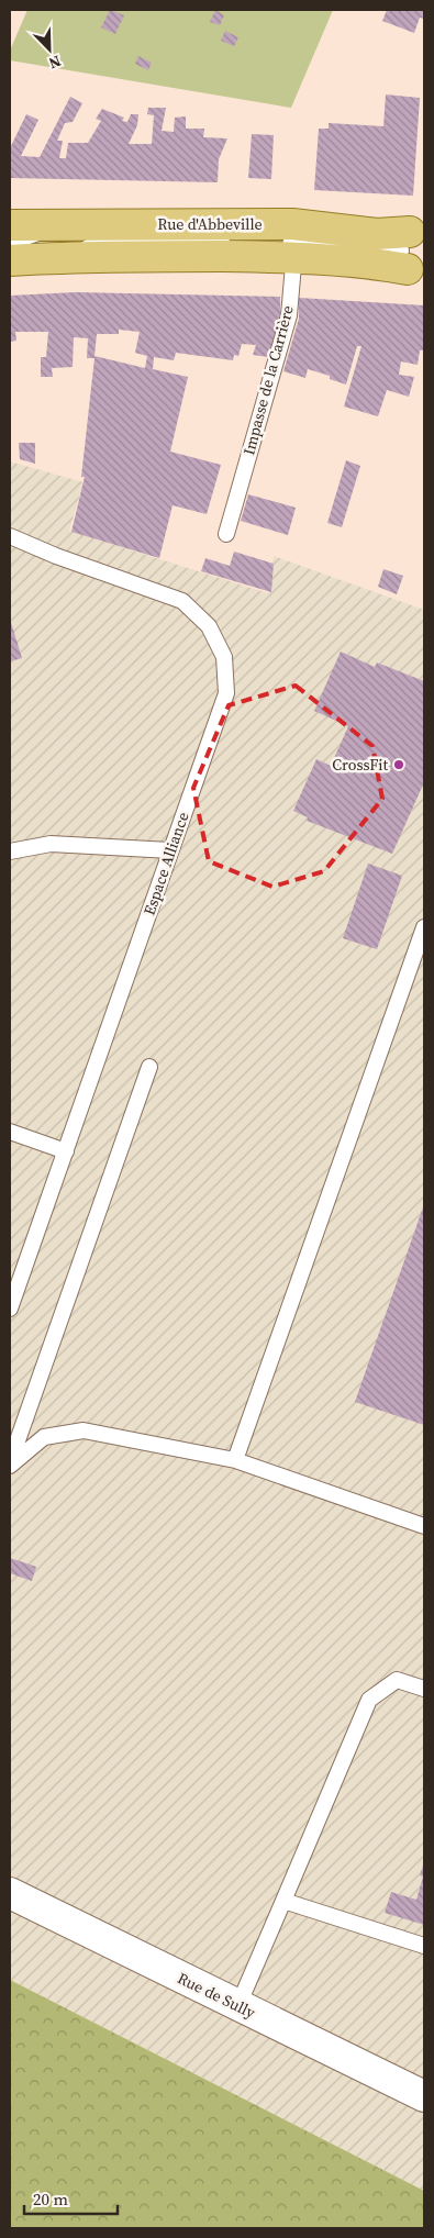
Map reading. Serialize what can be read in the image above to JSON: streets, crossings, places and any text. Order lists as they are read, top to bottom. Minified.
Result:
{"streets":{"main road":["Rue d'Abbeville"],"street":["Rue de Sully"],"lane":["Impasse de la Carrière","Espace Alliance"]},"crossings":[["Rue d'Abbeville","Impasse de la Carrière"]],"places":["CrossFit"],"scale_bar":"20 m","north":"bottom right"}
